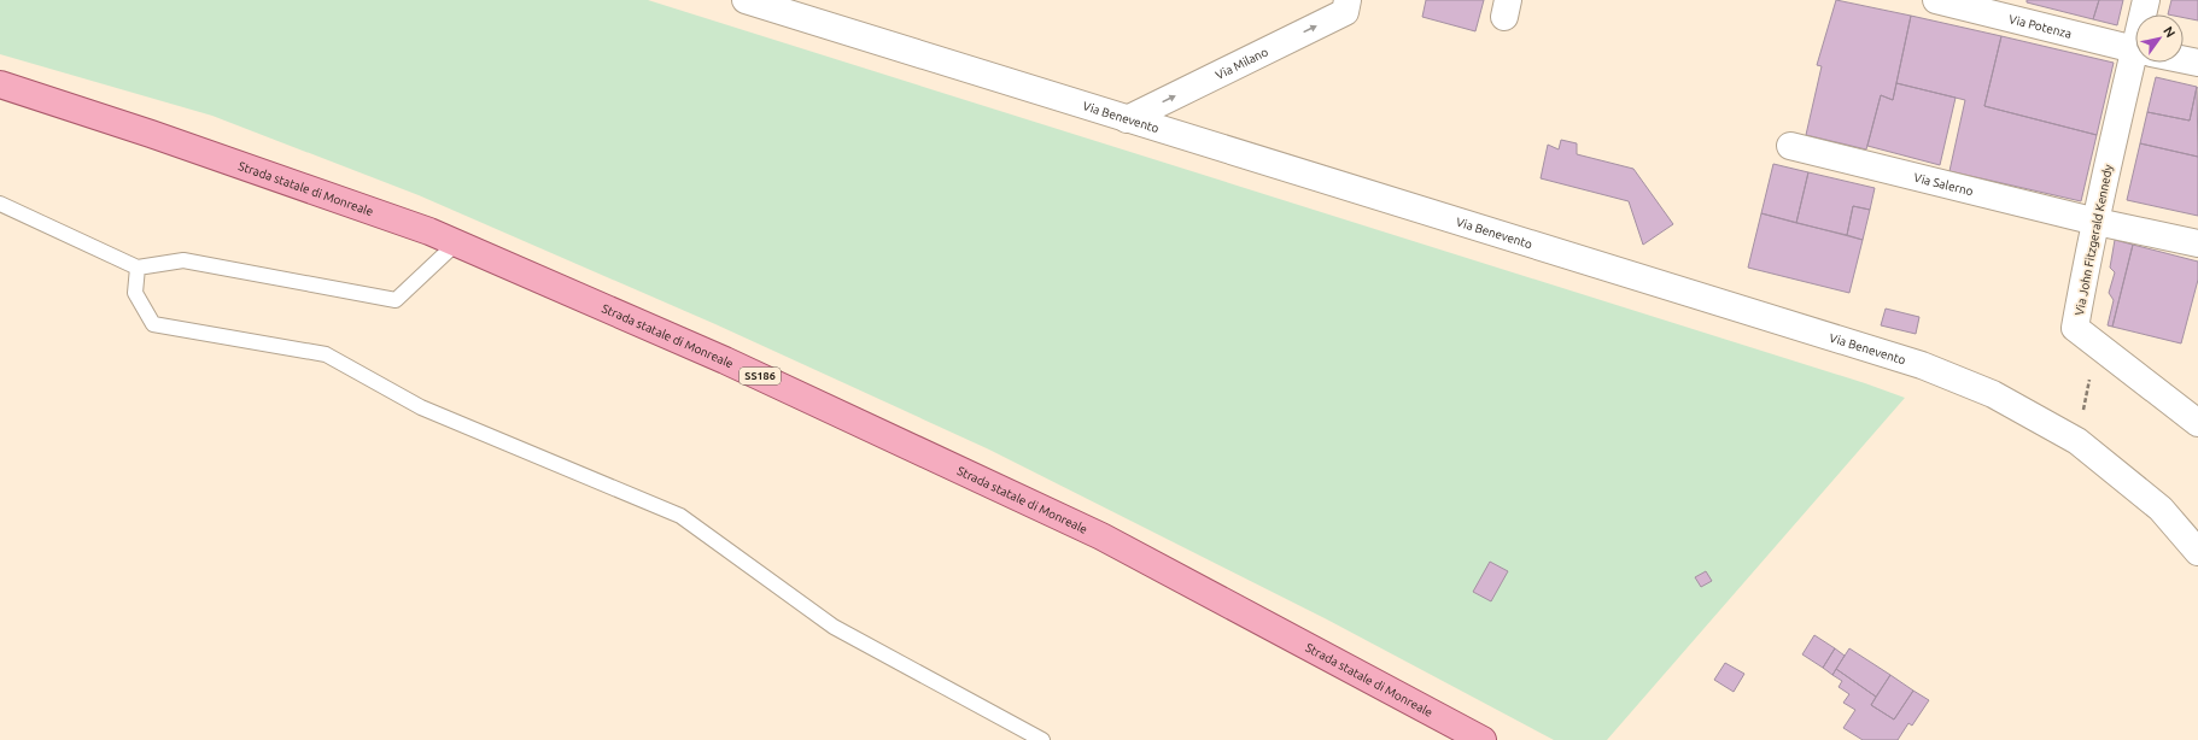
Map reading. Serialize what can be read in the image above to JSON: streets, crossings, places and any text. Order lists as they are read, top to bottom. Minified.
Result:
{"streets":{"main road":["Via Potenza","Via Milano","Via Benevento","Via Salerno","Strada statale di Monreale","Via John Fitzgerald Kennedy","SS186"]},"crossings":[["Via Milano","Via Benevento"],["Via Salerno","Via John Fitzgerald Kennedy"]],"one_way":["Via Milano"],"north":"top right"}
